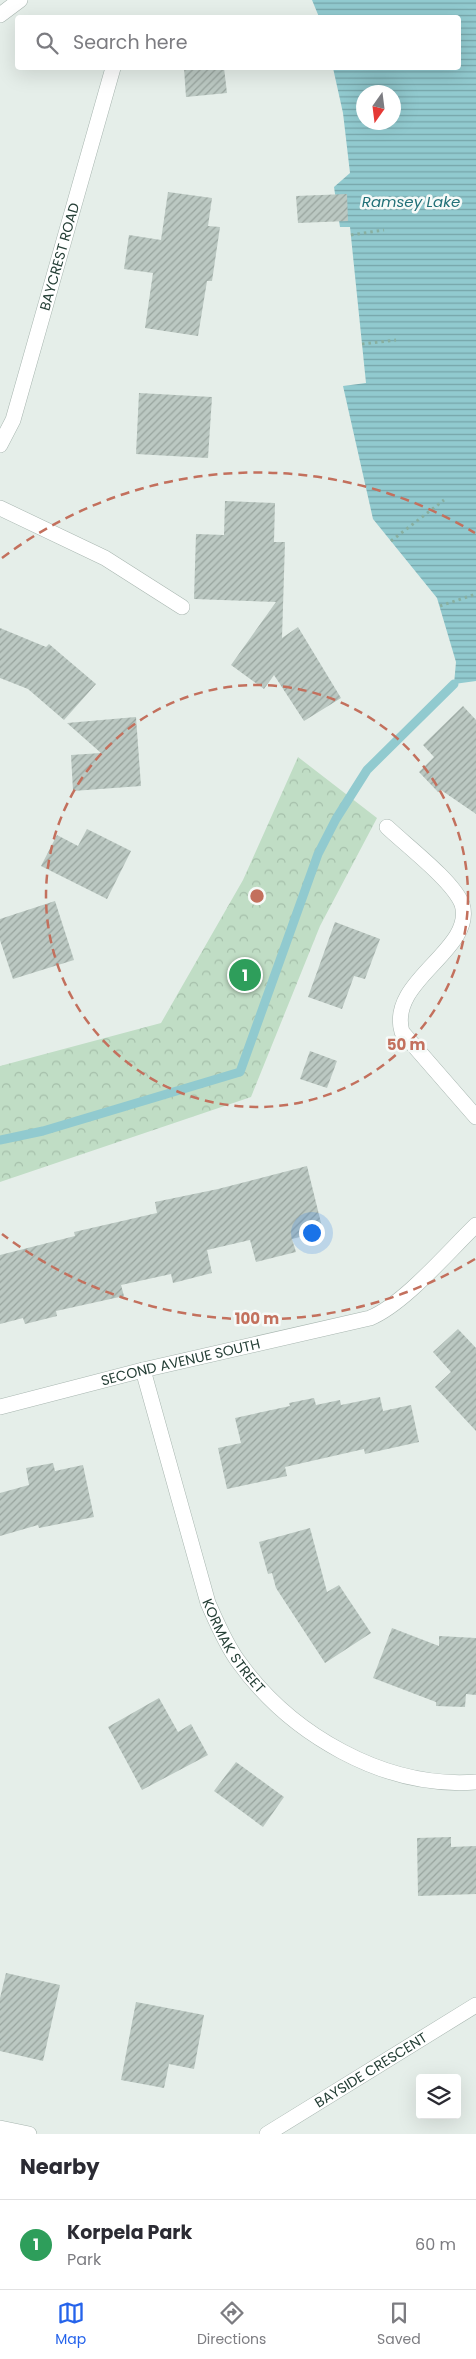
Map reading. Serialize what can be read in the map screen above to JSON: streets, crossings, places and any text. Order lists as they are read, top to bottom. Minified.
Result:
{"streets":{"street":["BAYCREST ROAD","SECOND AVENUE SOUTH","KORMAK STREET","BAYSIDE CRESCENT"]},"crossings":[["SECOND AVENUE SOUTH","KORMAK STREET"]],"water":["Ramsey Lake"],"north":"bottom","page":{"search":"Search here","pins":"1","heading":"Nearby","list":[{"mark":"1","name":"Korpela Park","note":"Park","value":"60 m"}],"nav":["Map","Directions","Saved"]},"rings":["50 m","100 m"]}
